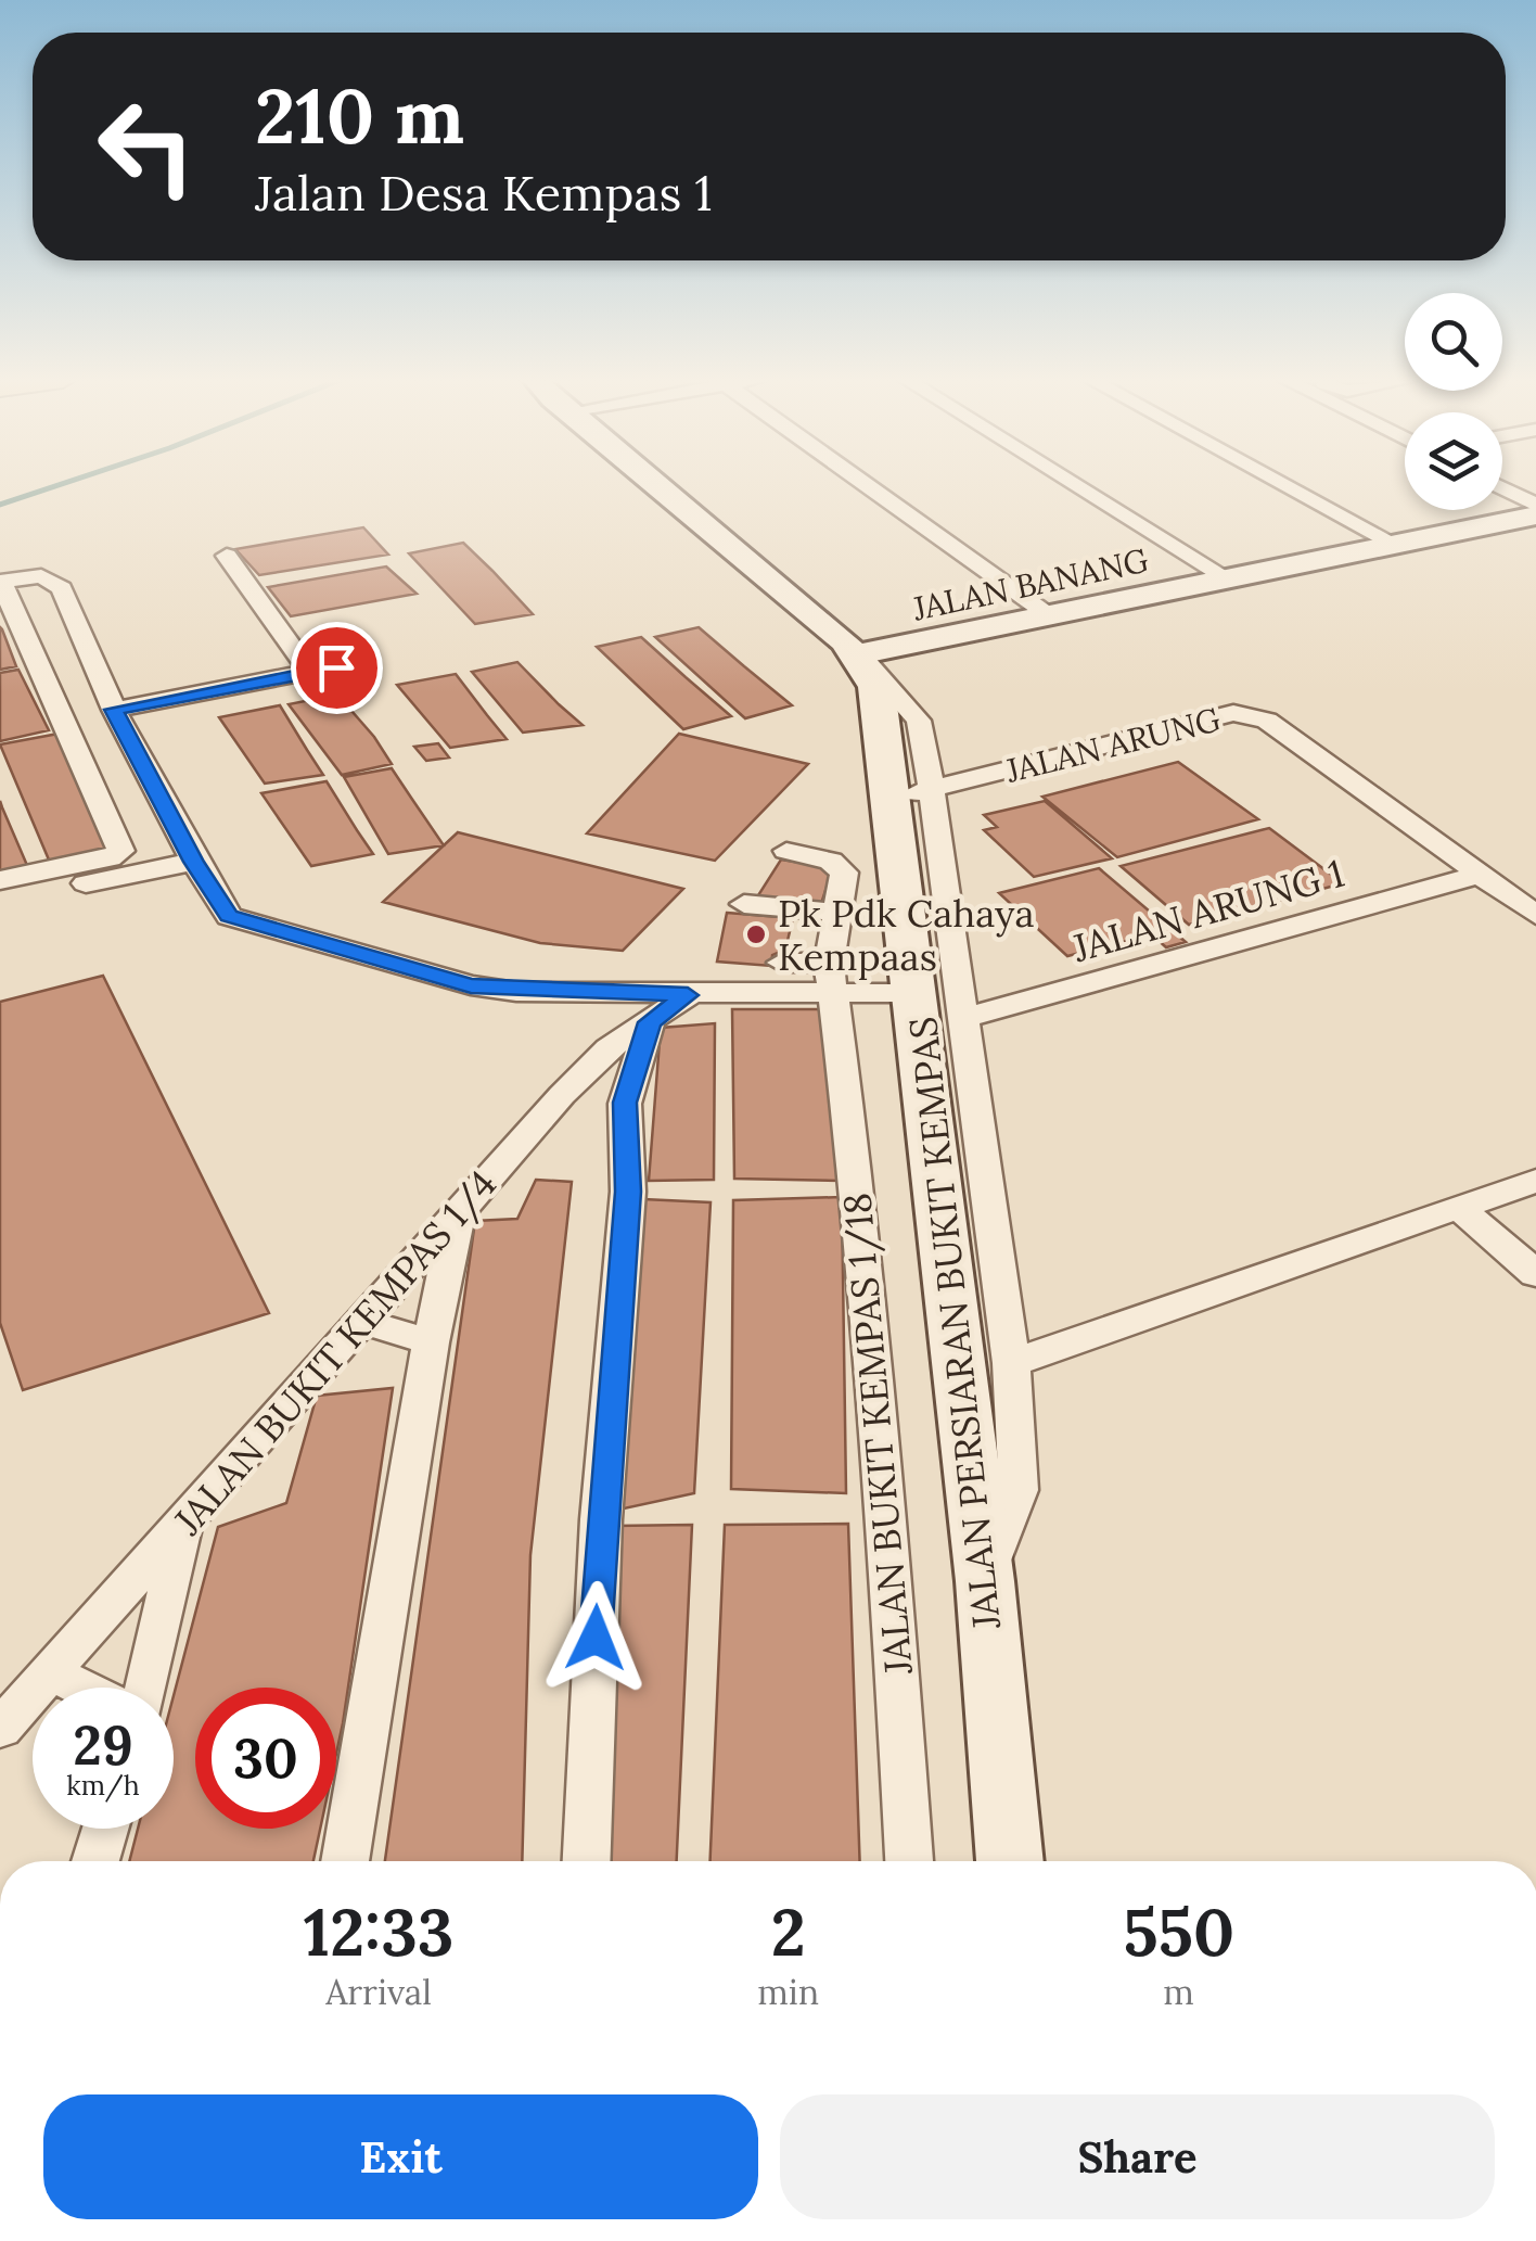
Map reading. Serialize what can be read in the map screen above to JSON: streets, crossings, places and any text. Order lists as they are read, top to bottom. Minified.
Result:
{"streets":{"street":["JALAN BANANG","JALAN ARUNG","JALAN ARUNG 1","JALAN PERSIARAN BUKIT KEMPAS","JALAN BUKIT KEMPAS 1/4","JALAN BUKIT KEMPAS 1/18"]},"crossings":[["JALAN BANANG","JALAN PERSIARAN BUKIT KEMPAS"],["JALAN ARUNG","JALAN ARUNG 1"],["JALAN ARUNG","JALAN PERSIARAN BUKIT KEMPAS"]],"places":["Pk Pdk Cahaya Kempaas"],"page":{"turn":["210 m","Jalan Desa Kempas 1"],"speed":"29 km/h","limit":"30","eta":["12:33","Arrival","2","min","550","m"],"buttons":["Exit","Share"]}}
